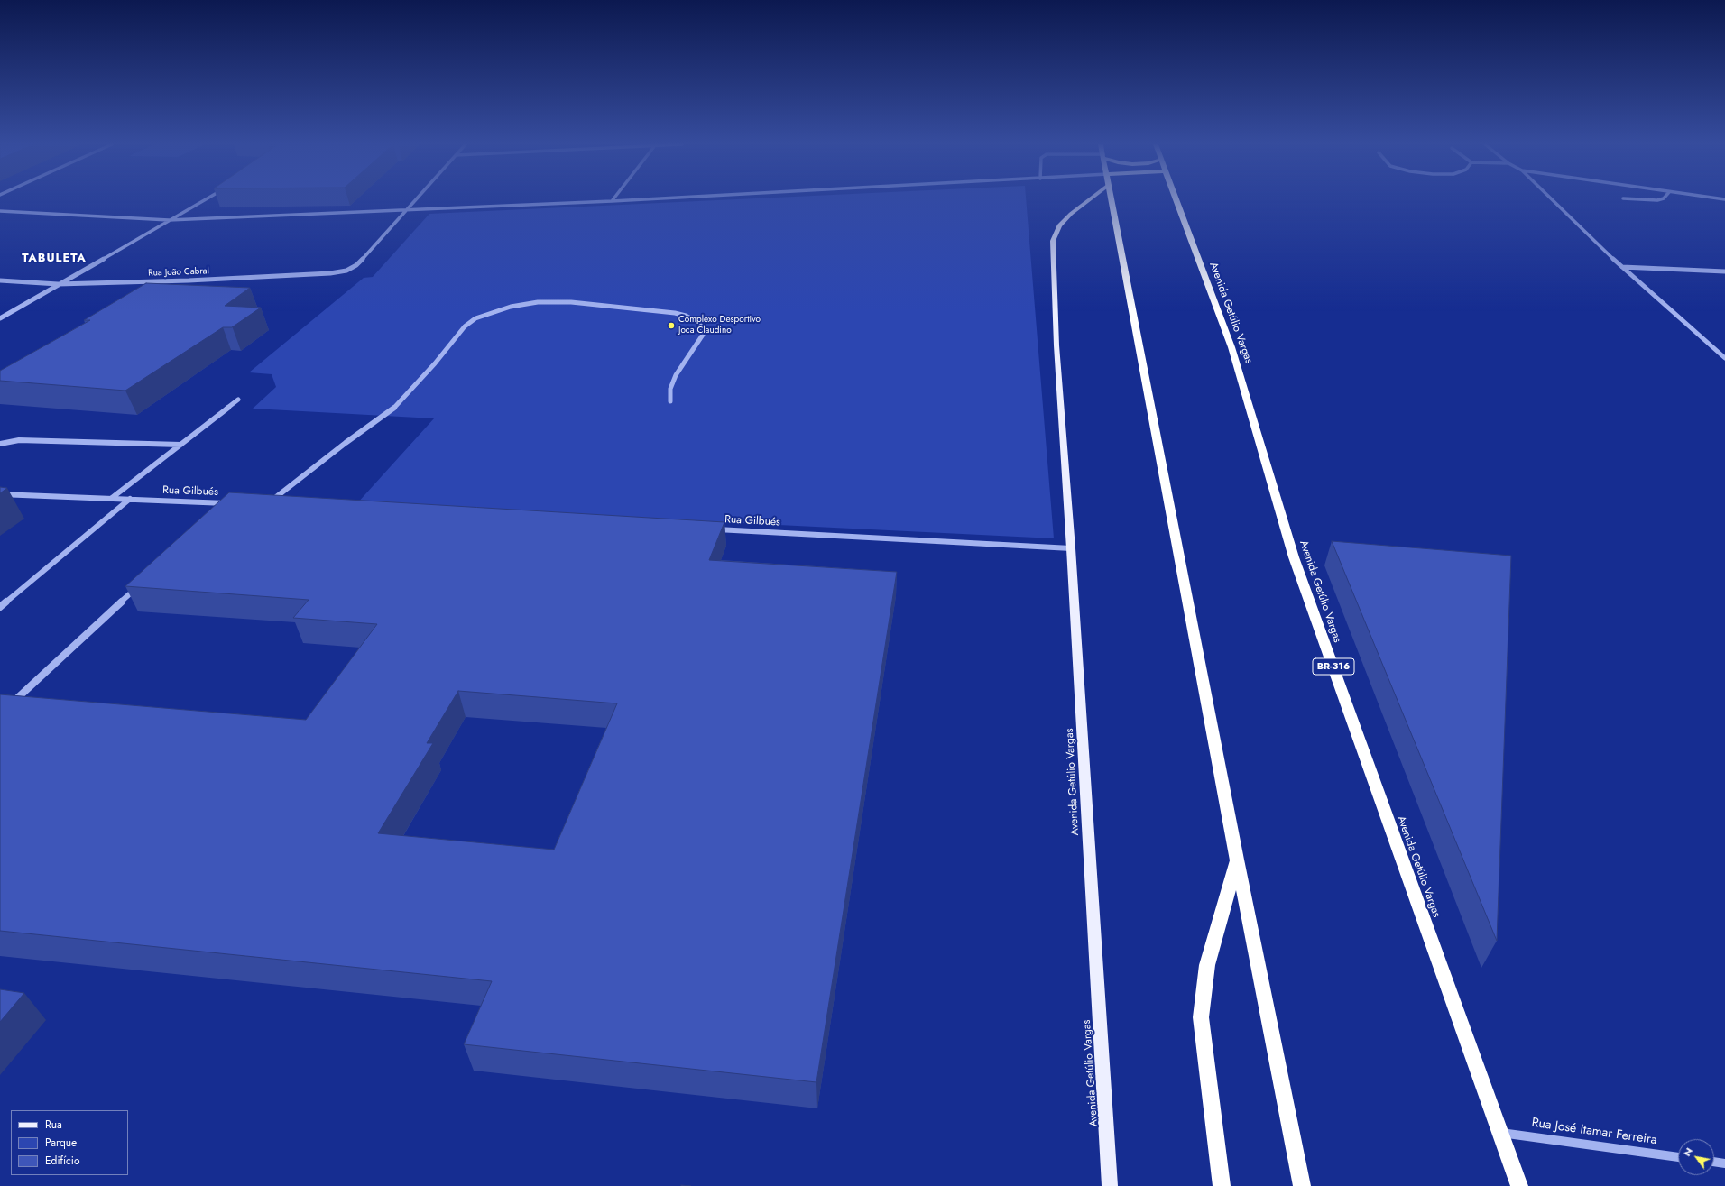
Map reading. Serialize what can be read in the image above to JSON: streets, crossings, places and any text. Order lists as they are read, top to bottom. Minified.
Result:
{"streets":{"highway":["Avenida Getúlio Vargas","BR-316"],"street":["Rua João Cabral","Rua Gilbués","Rua José Itamar Ferreira"]},"crossings":[["Avenida Getúlio Vargas","Rua Gilbués"],["Avenida Getúlio Vargas","Rua José Itamar Ferreira"]],"districts":["TABULETA"],"places":["Complexo Desportivo Joca Claudino"],"legend":["Rua","Parque","Edifício"],"north":"top left"}
